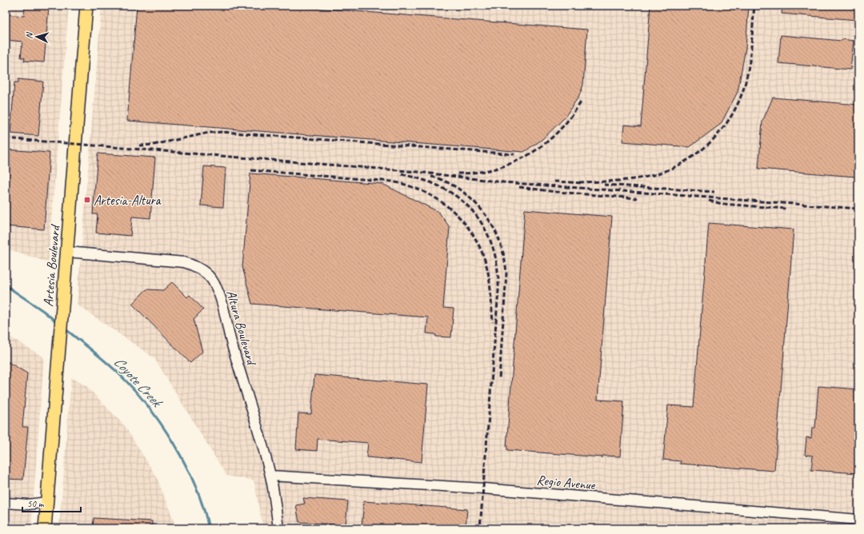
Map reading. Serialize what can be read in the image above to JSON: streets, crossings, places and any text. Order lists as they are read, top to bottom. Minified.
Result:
{"streets":{"main road":["Artesia Boulevard"],"street":["Altura Boulevard","Regio Avenue"]},"crossings":[["Artesia Boulevard","Altura Boulevard"],["Altura Boulevard","Regio Avenue"]],"water":["Coyote Creek"],"places":{"transit":["Artesia-Altura"]},"scale_bar":"50 m","north":"left"}
